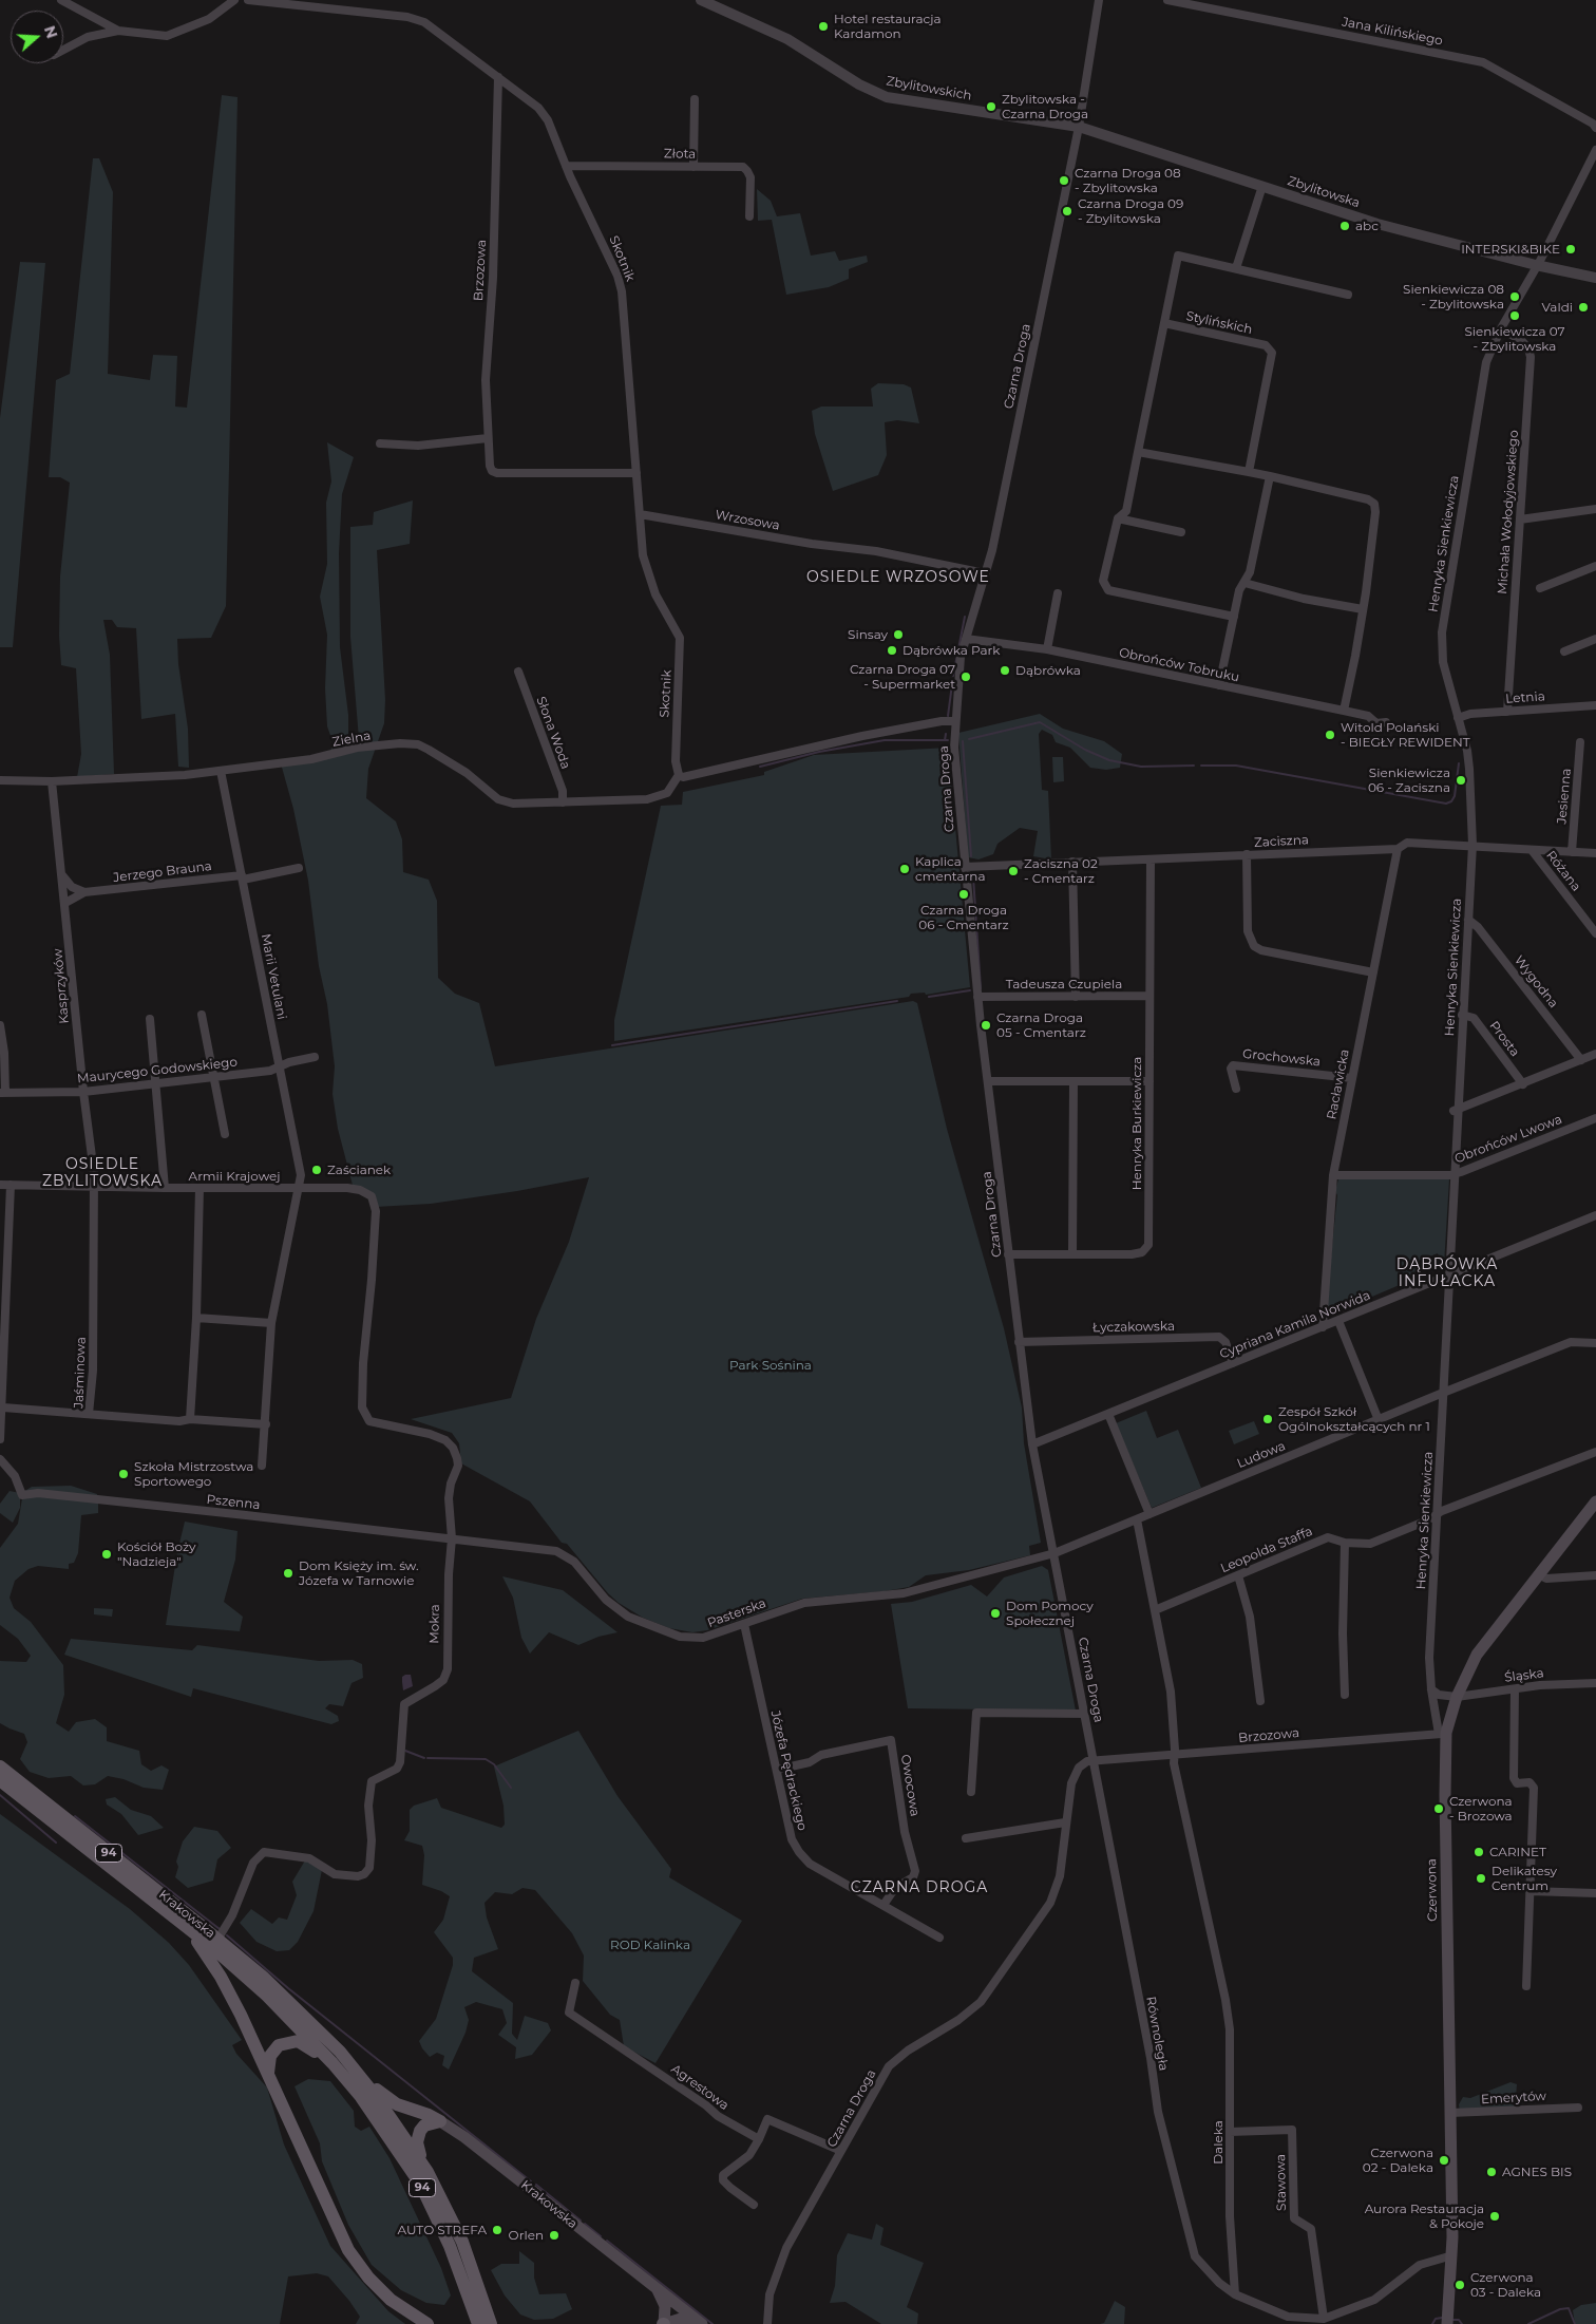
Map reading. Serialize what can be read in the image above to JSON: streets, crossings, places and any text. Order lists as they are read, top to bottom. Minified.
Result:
{"streets":{"main road":["94","Czerwona","Krakowska"],"street":["Jana Kilińskiego","Zbylitowskich","Złota","Zbylitowska","Skotnik","Brzozowa","Stylińskich","Czarna Droga","Michała Wołodyjowskiego","Wrzosowa","Henryka Sienkiewicza","Obrońców Tobruku","Letnia","Słona Woda","Zielna","Jesienna","Zaciszna","Różana","Jerzego Brauna","Marii Vetulani","Wygodna","Tadeusza Czupiela","Kasprzyków","Prosta","Grochowska","Maurycego Godowskiego","Racławicka","Henryka Burkiewicza","Obrońców Lwowa","Armii Krajowej","Cypriana Kamila Norwida","Łyczakowska","Jaśminowa","Ludowa","Pszenna","Leopolda Staffa","Pasterska","Mokra","Śląska","Józefa Pędrackiego","Owocowa","Równoległa","Agrestowa","Emerytów","Daleka","Stawowa"]},"crossings":[["Zbylitowskich","Zbylitowska"],["Zbylitowskich","Czarna Droga"],["Złota","Skotnik"],["Zbylitowska","Czarna Droga"],["Zbylitowska","Henryka Sienkiewicza"],["Skotnik","Brzozowa"],["Skotnik","Wrzosowa"],["Skotnik","Zielna"],["Brzozowa","Czarna Droga"],["Brzozowa","Henryka Sienkiewicza"],["Brzozowa","Czerwona"],["Brzozowa","Równoległa"],["Brzozowa","Daleka"],["Czarna Droga","Wrzosowa"],["Czarna Droga","Obrońców Tobruku"],["Czarna Droga","Zaciszna"],["Czarna Droga","Tadeusza Czupiela"],["Czarna Droga","Henryka Burkiewicza"],["Czarna Droga","Cypriana Kamila Norwida"],["Czarna Droga","Łyczakowska"],["Czarna Droga","Ludowa"],["Czarna Droga","Pasterska"],["Czarna Droga","Równoległa"],["Michała Wołodyjowskiego","Henryka Sienkiewicza"],["Michała Wołodyjowskiego","Letnia"],["Henryka Sienkiewicza","Letnia"],["Henryka Sienkiewicza","Zaciszna"],["Henryka Sienkiewicza","Wygodna"],["Henryka Sienkiewicza","Prosta"],["Henryka Sienkiewicza","Obrońców Lwowa"],["Henryka Sienkiewicza","Cypriana Kamila Norwida"],["Henryka Sienkiewicza","Ludowa"],["Henryka Sienkiewicza","Leopolda Staffa"],["Henryka Sienkiewicza","Czerwona"],["Słona Woda","Zielna"],["Zielna","Marii Vetulani"],["Zielna","Kasprzyków"],["Jesienna","Zaciszna"],["Zaciszna","Różana"],["Zaciszna","Racławicka"],["Zaciszna","Henryka Burkiewicza"],["Jerzego Brauna","Marii Vetulani"],["Jerzego Brauna","Kasprzyków"],["Marii Vetulani","Maurycego Godowskiego"],["Marii Vetulani","Armii Krajowej"],["Marii Vetulani","Jaśminowa"],["Tadeusza Czupiela","Henryka Burkiewicza"],["Kasprzyków","Maurycego Godowskiego"],["Kasprzyków","Armii Krajowej"],["Kasprzyków","Jaśminowa"],["Grochowska","Racławicka"],["Racławicka","Obrońców Lwowa"],["Racławicka","Cypriana Kamila Norwida"],["Armii Krajowej","Jaśminowa"],["Armii Krajowej","Mokra"],["Cypriana Kamila Norwida","Łyczakowska"],["Ludowa","Pasterska"],["Ludowa","Daleka"],["Pszenna","Pasterska"],["Pszenna","Mokra"],["Leopolda Staffa","Daleka"],["Pasterska","Mokra"],["Pasterska","Józefa Pędrackiego"],["Mokra","Krakowska"],["Śląska","Czerwona"],["Józefa Pędrackiego","Owocowa"],["94","Krakowska"],["Czerwona","Emerytów"],["Równoległa","Daleka"],["Daleka","Stawowa"]],"districts":["OSIEDLE WRZOSOWE","OSIEDLE ZBYLITOWSKA","DĄBRÓWKA INFUŁACKA","CZARNA DROGA"],"parks":["Park Sośnina","ROD Kalinka"],"places":["Hotel restauracja Kardamon","Zbylitowska - Czarna Droga","Czarna Droga 08 - Zbylitowska","Czarna Droga 09 - Zbylitowska","abc","INTERSKI&BIKE","Sienkiewicza 08 - Zbylitowska","Valdi","Sienkiewicza 07 - Zbylitowska","Sinsay","Dąbrówka Park","Dąbrówka","Czarna Droga 07 - Supermarket","Witold Polański - BIEGŁY REWIDENT","Sienkiewicza 06 - Zaciszna","Kaplica cmentarna","Zaciszna 02 - Cmentarz","Czarna Droga 06 - Cmentarz","Czarna Droga 05 - Cmentarz","Zaścianek","Zespół Szkół Ogólnokształcących nr 1","Szkoła Mistrzostwa Sportowego","Kościół Boży \"Nadzieja\"","Dom Księży im. św. Józefa w Tarnowie","Dom Pomocy Społecznej","Czerwona - Brozowa","CARINET","Delikatesy Centrum","Czerwona 02 - Daleka","AGNES BIS","Aurora Restauracja & Pokoje","AUTO STREFA","Orlen","Czerwona 03 - Daleka"],"north":"right"}
